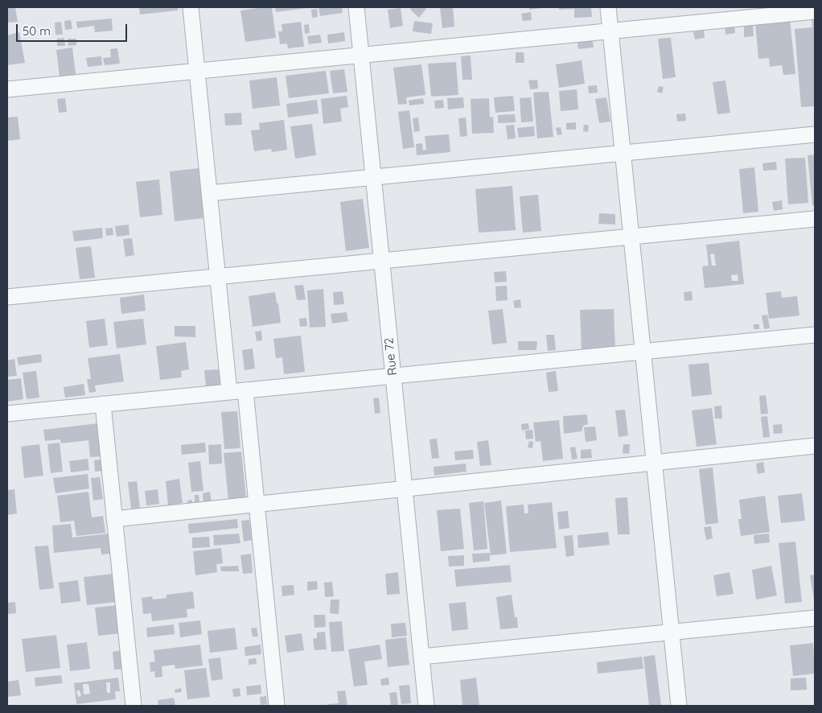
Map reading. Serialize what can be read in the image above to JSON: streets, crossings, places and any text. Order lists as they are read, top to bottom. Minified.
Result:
{"streets":{"street":["Rue 72"]},"scale_bar":"50 m"}
